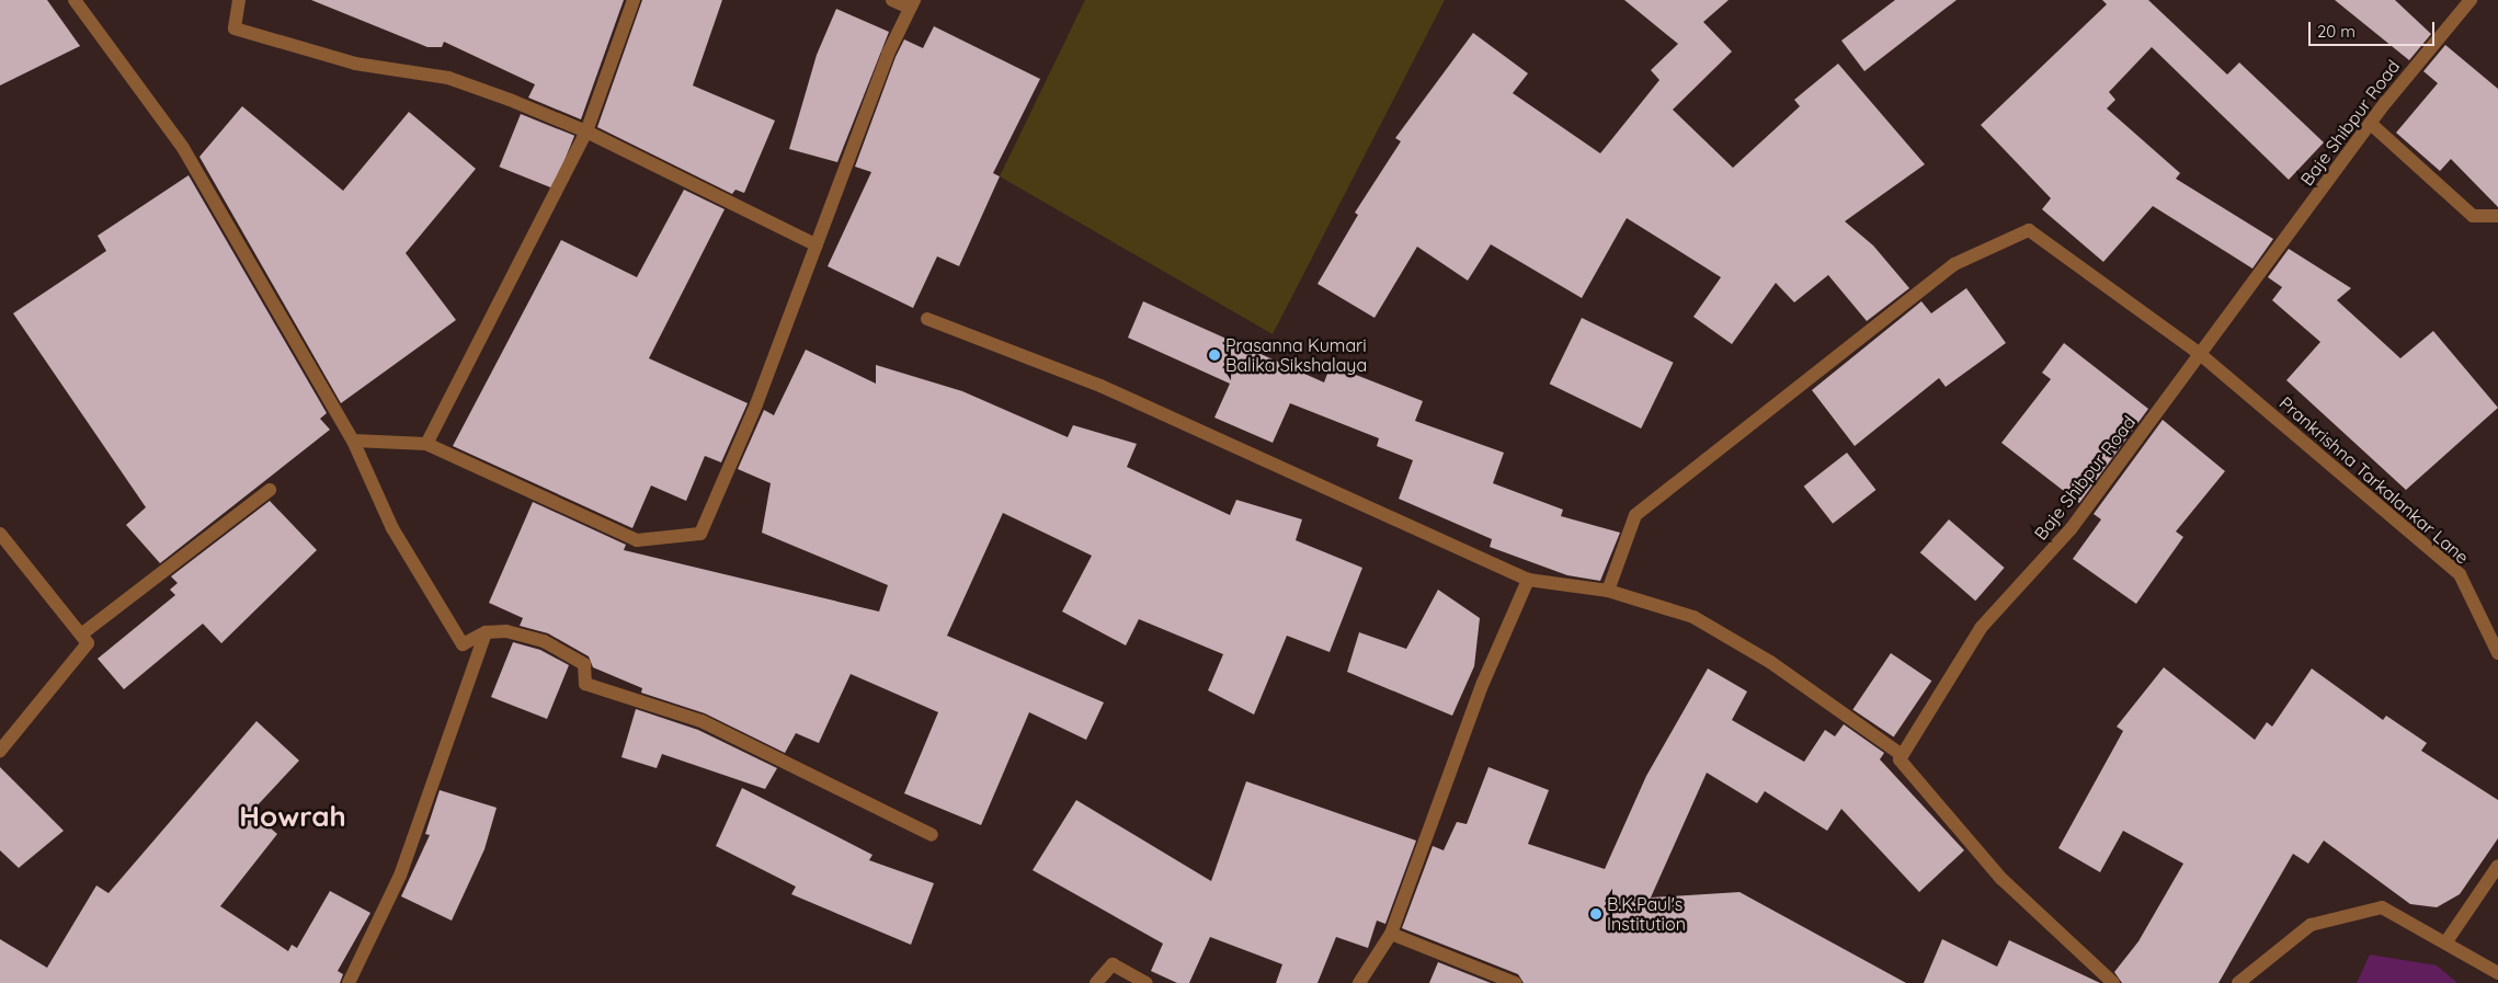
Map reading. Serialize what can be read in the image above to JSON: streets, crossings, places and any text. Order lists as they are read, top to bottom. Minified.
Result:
{"streets":{"street":["Baje Shibpur Road","Prankrishna Tarkalankar Lane"]},"crossings":[["Baje Shibpur Road","Prankrishna Tarkalankar Lane"]],"districts":["Howrah"],"places":["Prasanna Kumari Balika Sikshalaya","B.K.Paul's Institution"],"scale_bar":"20 m"}
